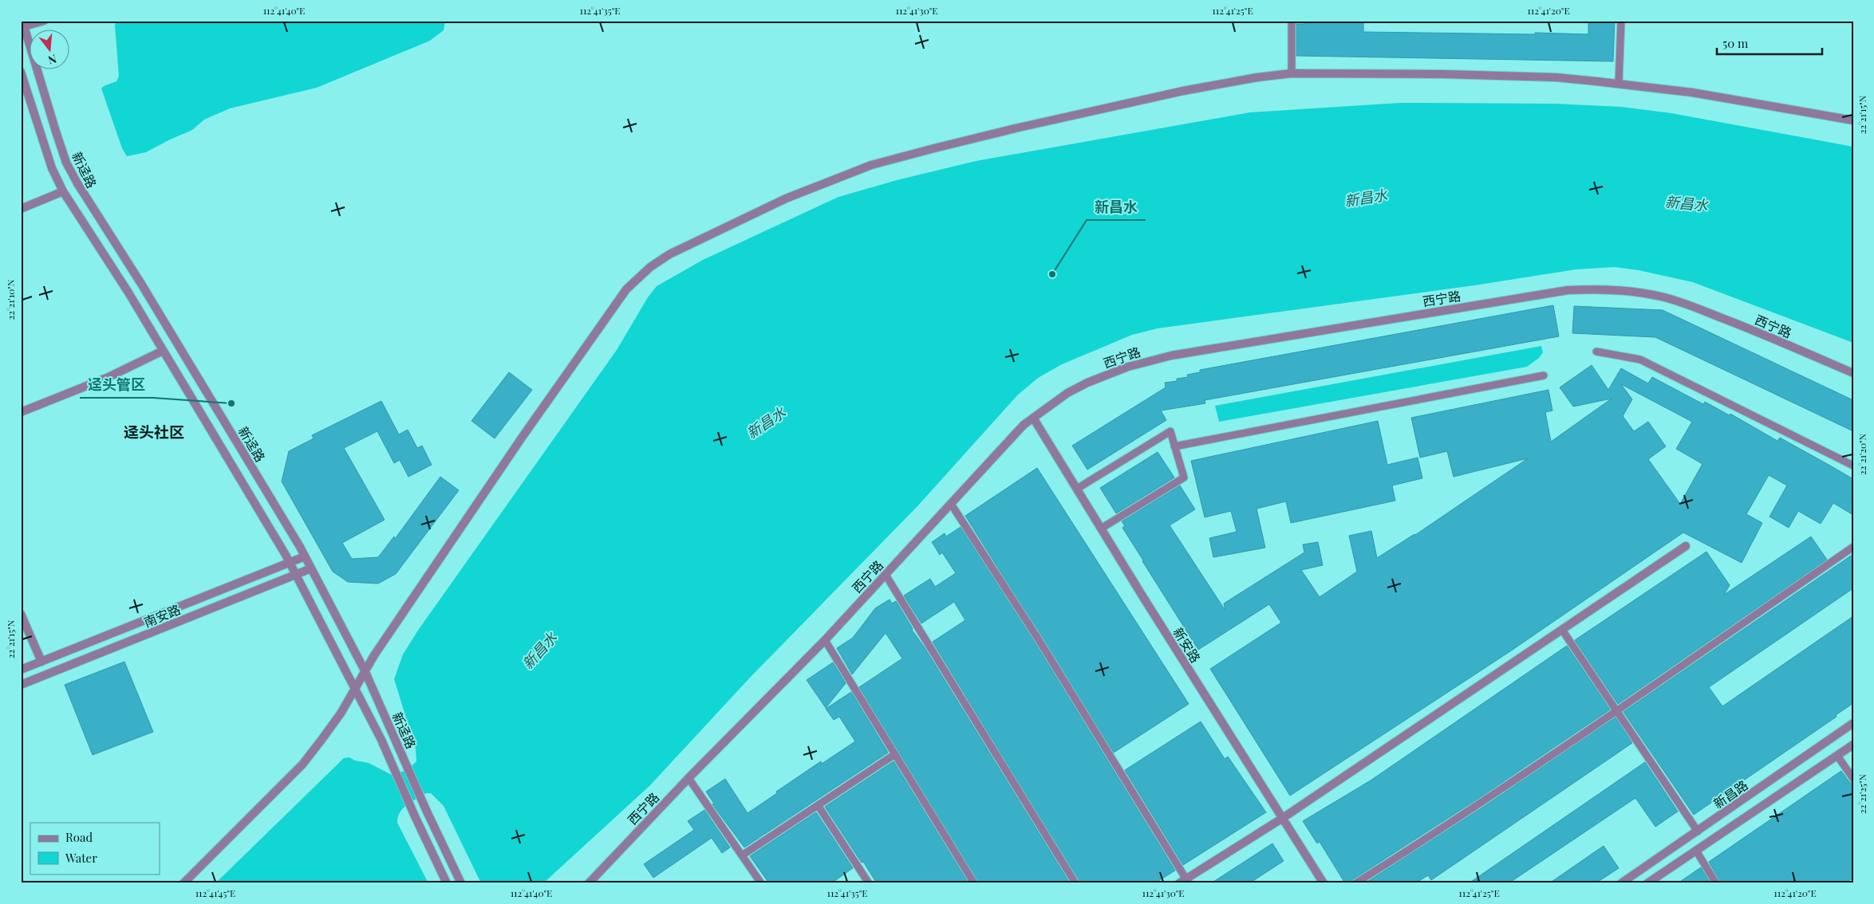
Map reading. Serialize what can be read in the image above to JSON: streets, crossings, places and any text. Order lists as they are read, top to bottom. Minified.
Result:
{"streets":{"street":["新迳路","西宁路","南安路","新安路","新昌路"]},"crossings":[["新迳路","南安路"],["西宁路","新安路"]],"districts":["迳头社区"],"water":["新昌水"],"places":["新昌水","迳头管区"],"legend":["Road","Water"],"scale_bar":"50 m","north":"bottom","coordinates":["112°41'40\"E","112°41'35\"E","112°41'30\"E","112°41'25\"E","112°41'20\"E","22°21'15\"N","22°21'10\"N","22°21'20\"N","22°21'25\"N","112°41'45\"E"]}
